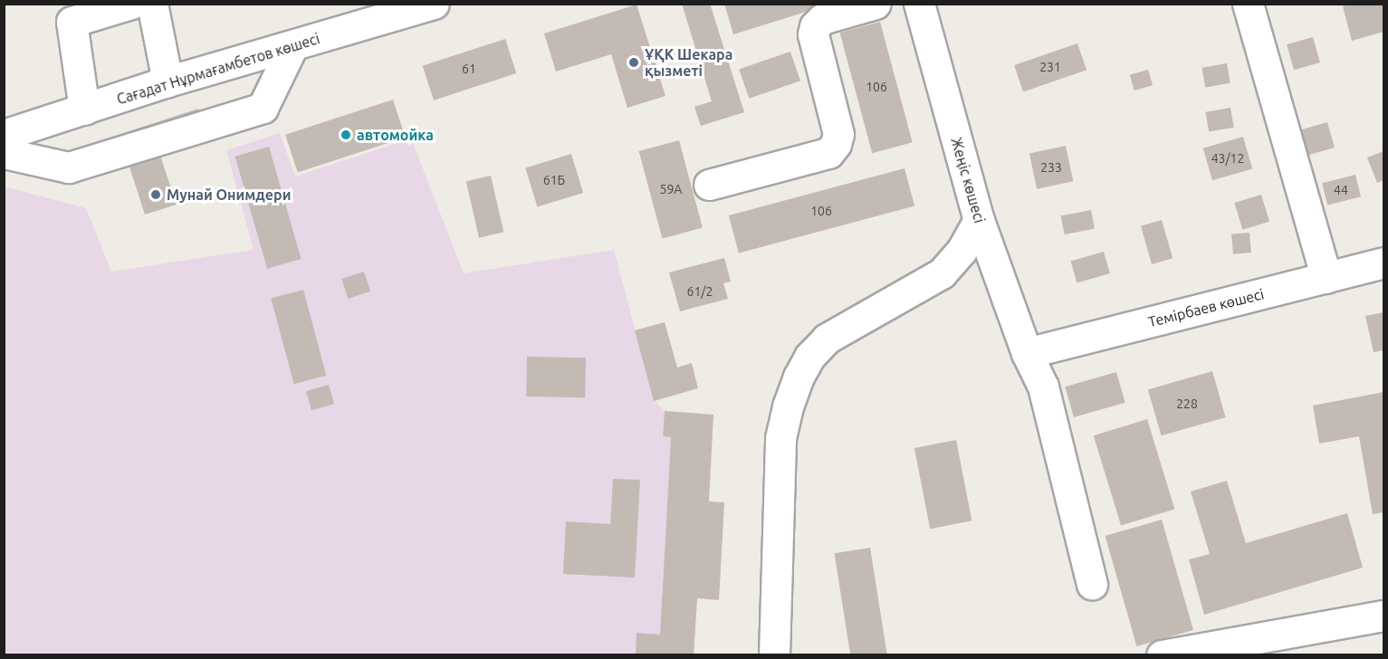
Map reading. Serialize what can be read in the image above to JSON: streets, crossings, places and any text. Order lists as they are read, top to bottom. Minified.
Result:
{"streets":{"street":["Сағадат Нұрмағамбетов көшесі","Жеңіс көшесі","Темірбаев көшесі"]},"crossings":[["Жеңіс көшесі","Темірбаев көшесі"]],"places":["ҰҚК Шекара қызметі","автомойка","Мунай Онимдери"],"house_numbers":["231","61","106","43/12","233","61Б","59А","44","106","61/2","228"]}
